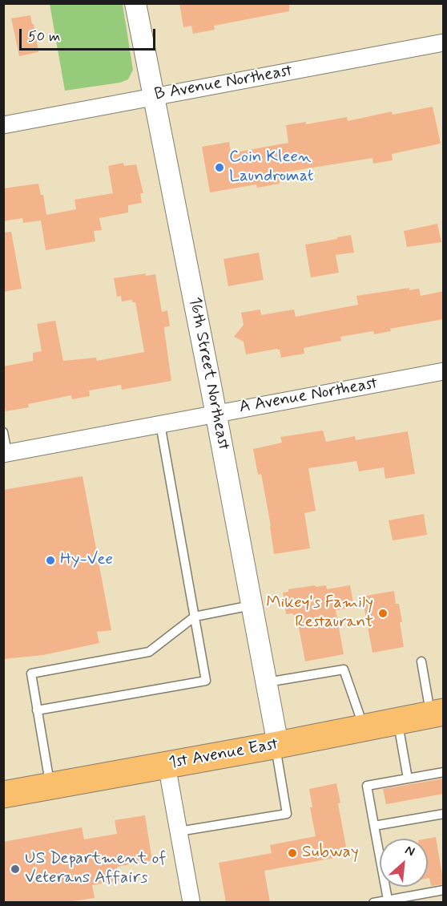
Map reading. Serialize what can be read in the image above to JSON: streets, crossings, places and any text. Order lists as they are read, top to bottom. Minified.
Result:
{"streets":{"main road":["1st Avenue East"],"street":["B Avenue Northeast","16th Street Northeast","A Avenue Northeast"]},"crossings":[["B Avenue Northeast","16th Street Northeast"],["16th Street Northeast","A Avenue Northeast"],["16th Street Northeast","1st Avenue East"]],"places":["Coin Kleen Laundromat","Hy-Vee","Mikey's Family Restaurant","Subway","US Department of Veterans Affairs"],"scale_bar":"50 m","north":"top right"}
